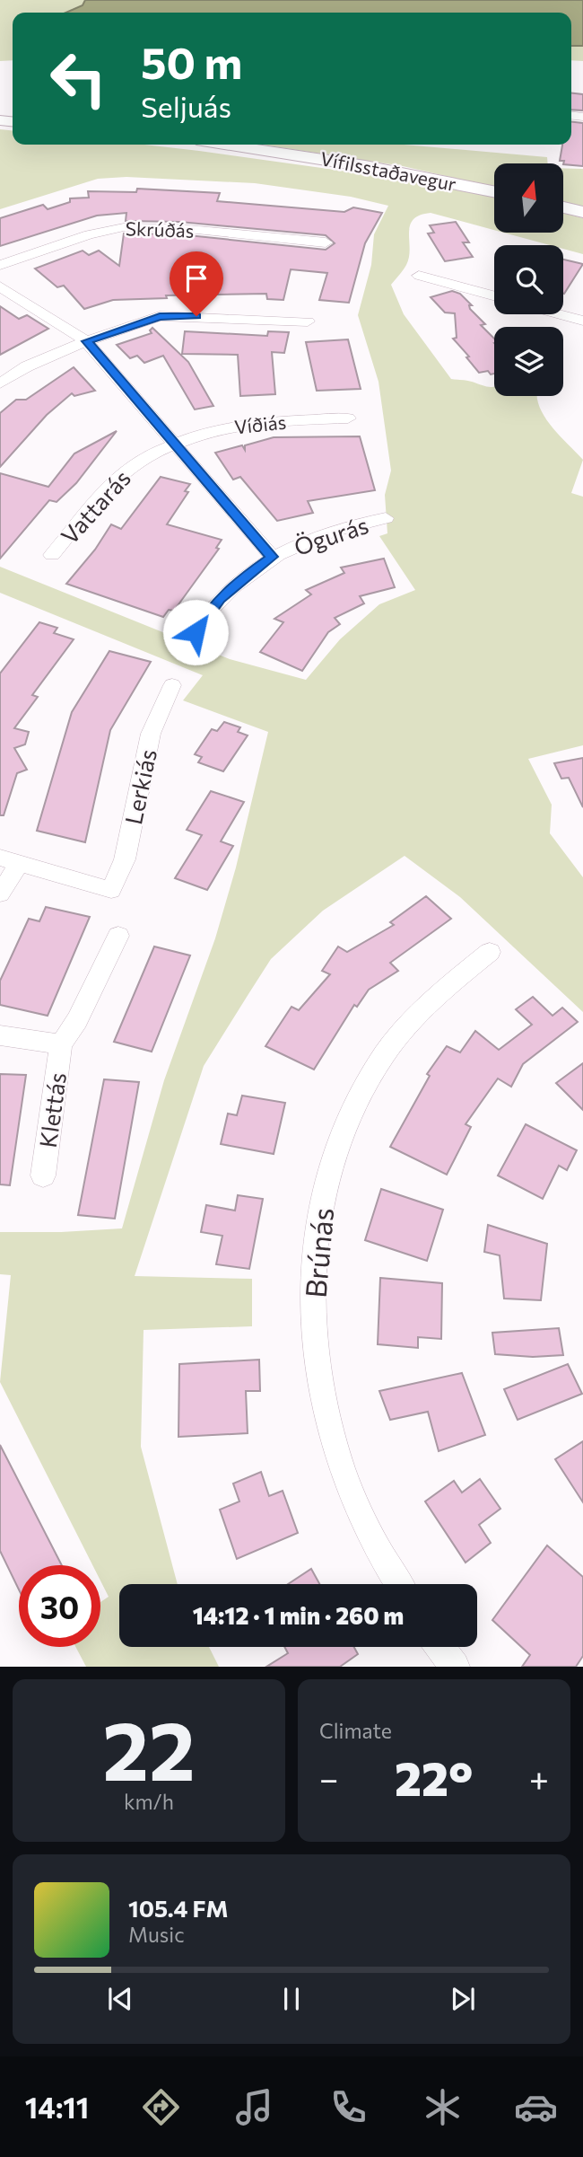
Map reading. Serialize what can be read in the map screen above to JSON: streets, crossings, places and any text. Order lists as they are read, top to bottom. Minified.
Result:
{"streets":{"street":["Vífilsstaðavegur","Skrúðás","Víðiás","Vattarás","Ögurás","Lerkiás","Klettás","Brúnás"]},"crossings":[["Víðiás","Vattarás"]],"north":"top","page":{"turn":["50 m","Seljuás"],"limit":"30","trip":"14:12 · 1 min · 260 m","tile":[["22","km/h"],"Climate"],"heat":["−","22°","+"],"song":["105.4 FM","Music"],"tabs":"14:11"}}
